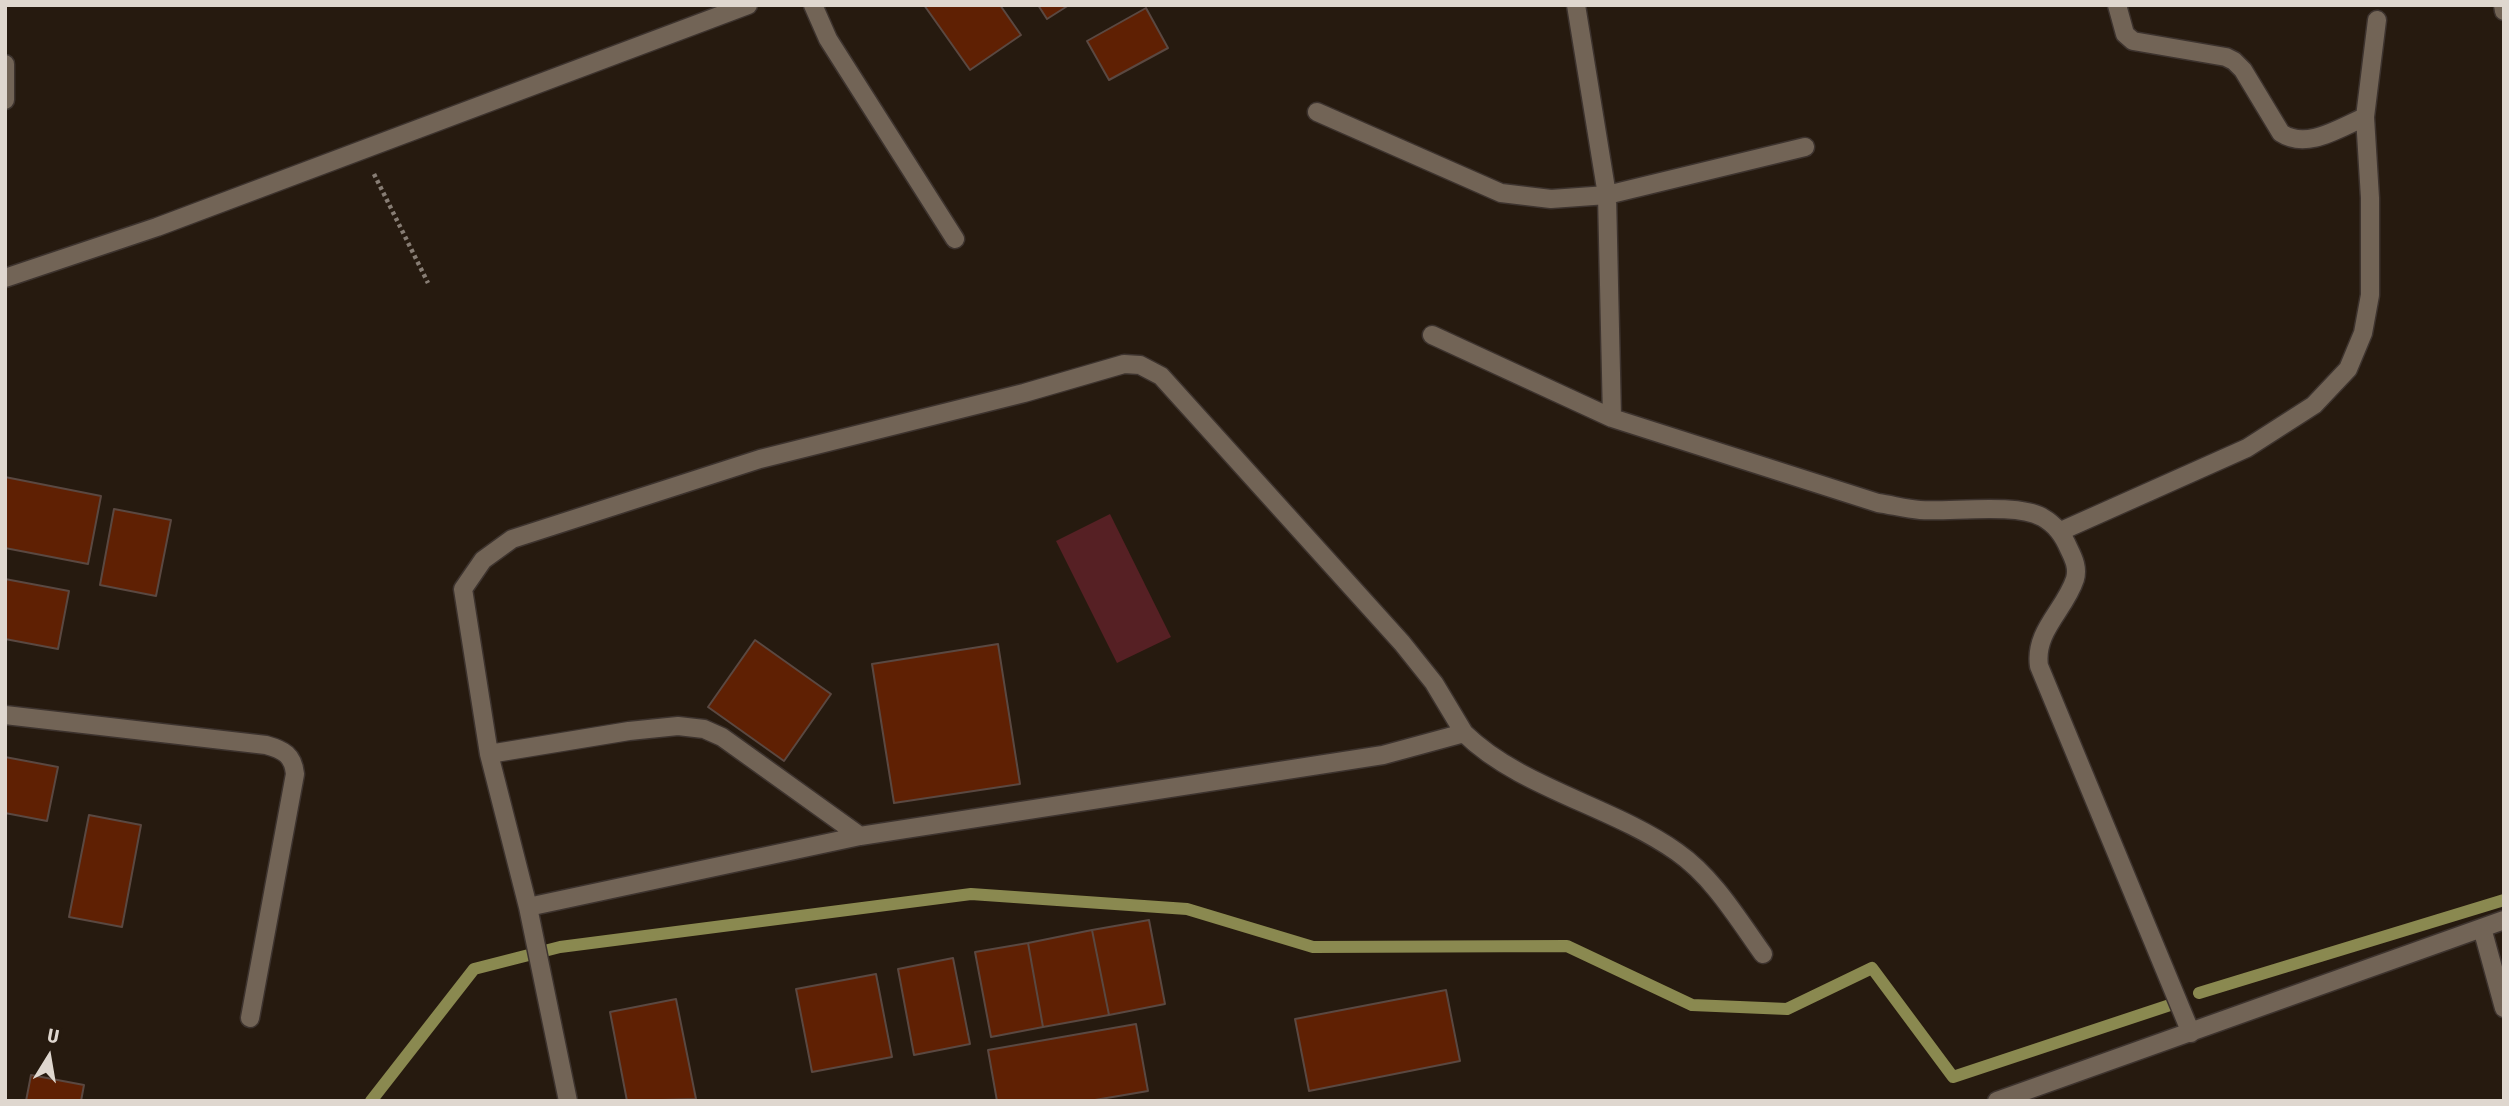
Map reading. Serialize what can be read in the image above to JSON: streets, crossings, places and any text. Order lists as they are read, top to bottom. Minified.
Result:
{"north":"top"}
